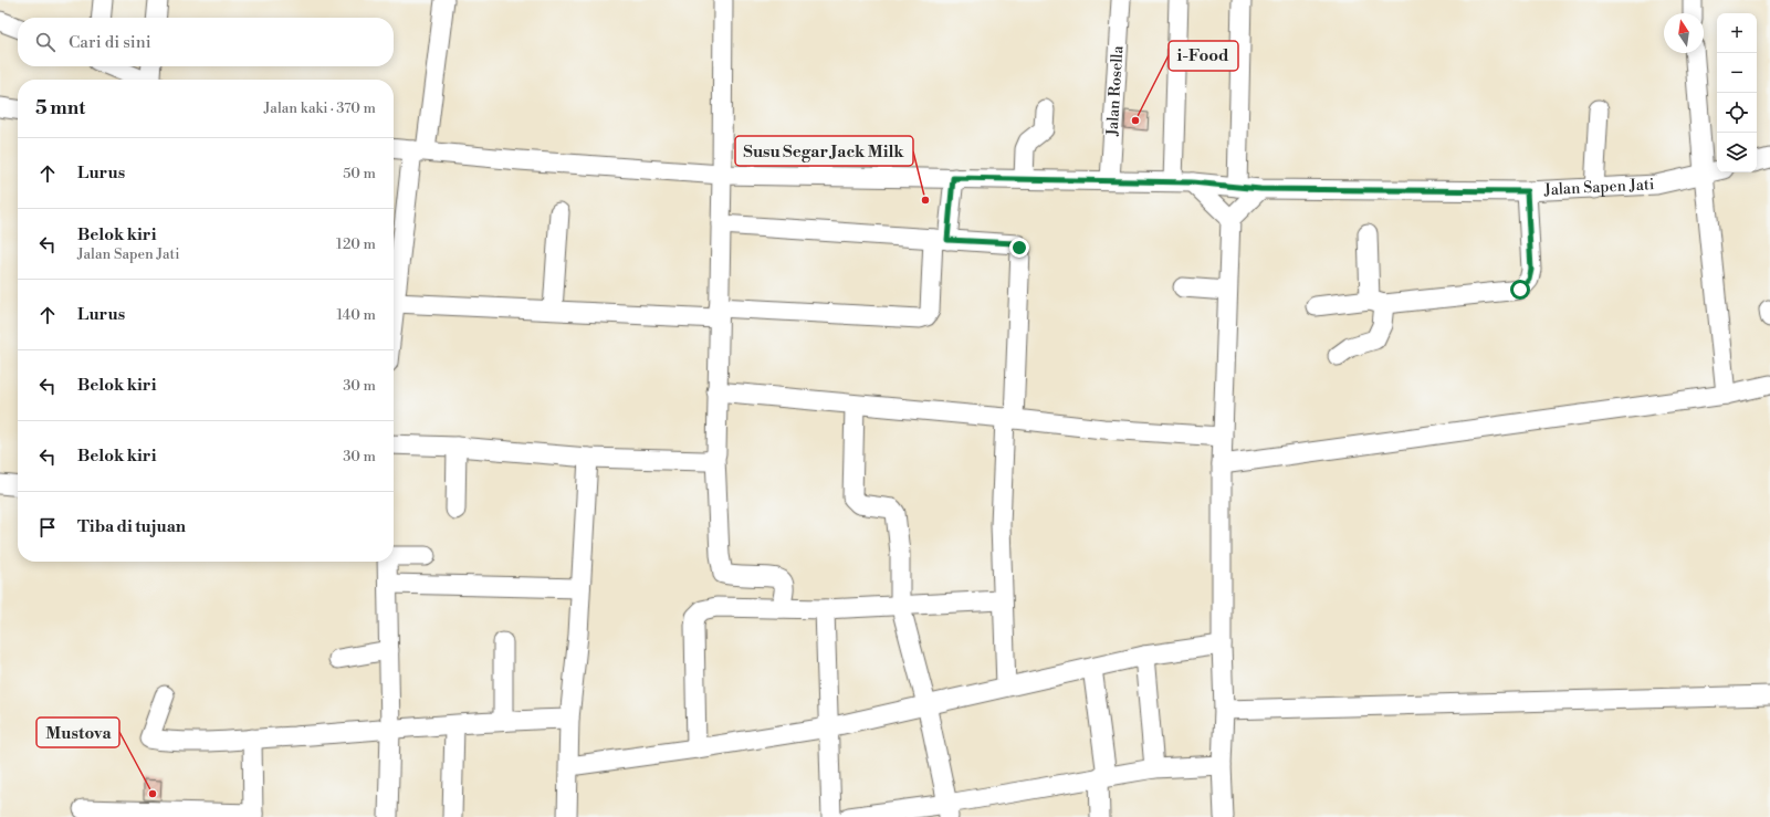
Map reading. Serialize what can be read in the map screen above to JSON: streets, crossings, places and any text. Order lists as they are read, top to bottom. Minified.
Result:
{"streets":{"street":["Jalan Rosella","Jalan Sapen Jati"]},"crossings":[["Jalan Rosella","Jalan Sapen Jati"]],"places":["i-Food","Susu Segar Jack Milk","Mustova"],"north":"top","page":{"map_buttons":["+","−"],"search":"Cari di sini","heading":["5 mnt","Jalan kaki · 370 m"],"list":[["Lurus","50 m"],["Belok kiri","Jalan Sapen Jati","120 m"],["Lurus","140 m"],["Belok kiri","30 m"],["Belok kiri","30 m"],"Tiba di tujuan"]}}
